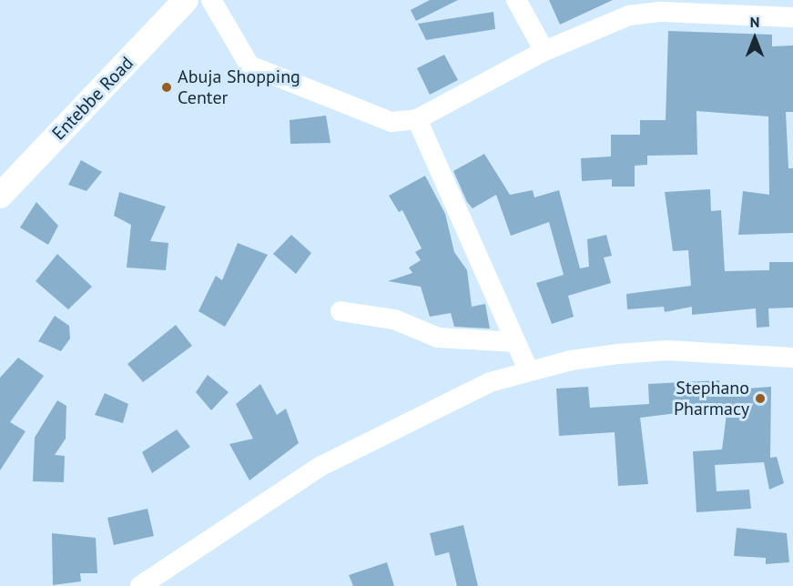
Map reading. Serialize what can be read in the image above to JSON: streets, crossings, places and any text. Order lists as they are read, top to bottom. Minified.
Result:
{"streets":{"main road":["Entebbe Road"]},"places":["Abuja Shopping Center","Stephano Pharmacy"],"north":"top"}
